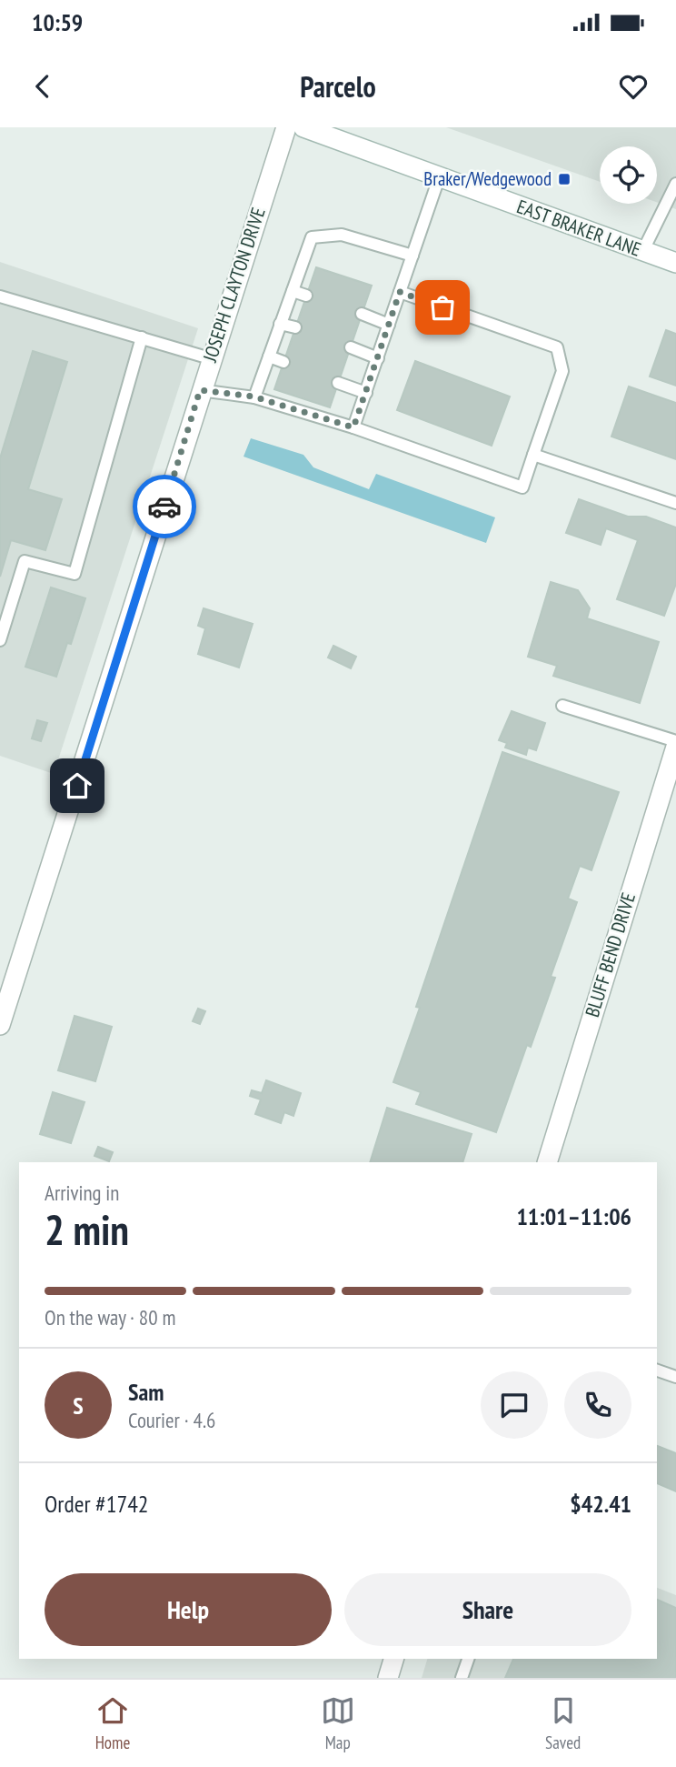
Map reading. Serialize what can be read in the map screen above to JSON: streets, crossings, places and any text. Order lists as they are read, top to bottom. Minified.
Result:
{"streets":{"street":["EAST BRAKER LANE","JOSEPH CLAYTON DRIVE","BLUFF BEND DRIVE"]},"places":{"transit":["Braker/Wedgewood"]},"page":{"status":"10:59","header":"Parcelo","heading":["2 min","Arriving in","11:01–11:06"],"panel":["Sam","Courier · 4.6","Order #1742","$42.41"],"bar":"On the way · 80 m","round":"S","buttons":["Help","Share"],"tabs":["Home","Map","Saved"]}}
